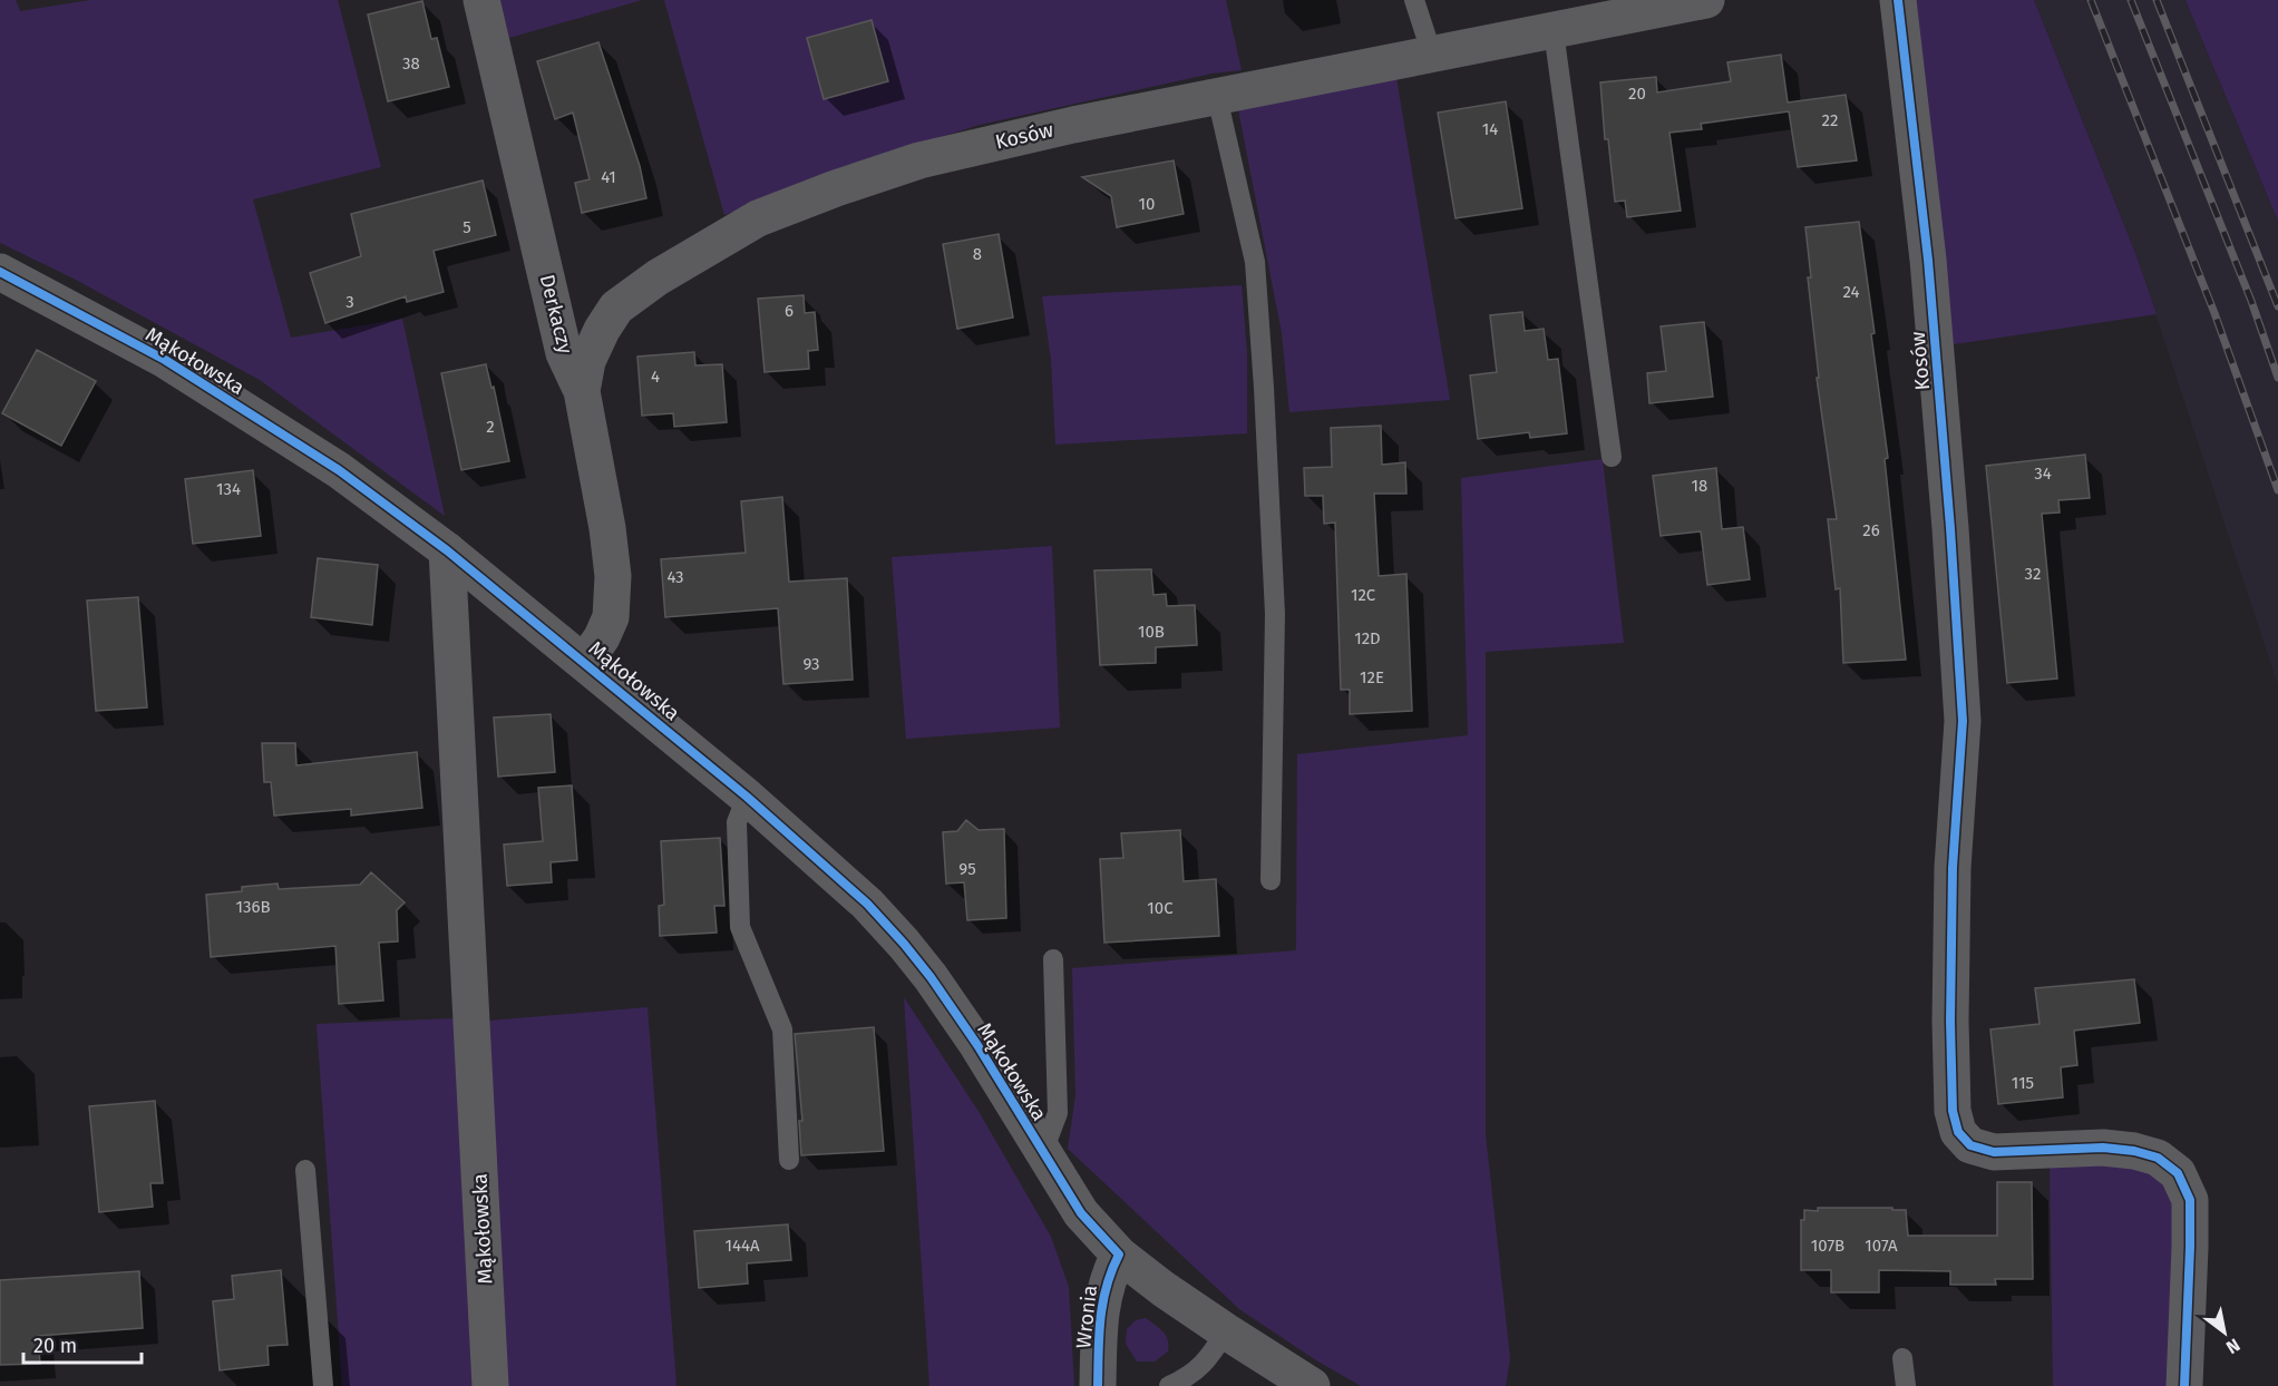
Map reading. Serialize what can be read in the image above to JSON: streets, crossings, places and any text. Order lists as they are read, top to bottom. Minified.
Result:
{"streets":{"street":["Kosów","Derkaczy","Mąkołowska","Wronia"]},"crossings":[["Kosów","Derkaczy"],["Derkaczy","Mąkołowska"],["Mąkołowska","Wronia"]],"house_numbers":["38","20","22","14","41","10","5","8","24","3","6","4","2","34","18","134","26","32","43","12C","10B","12D","93","12E","95","136B","10C","115","144A","107B","107A"],"scale_bar":"20 m","north":"bottom right"}
